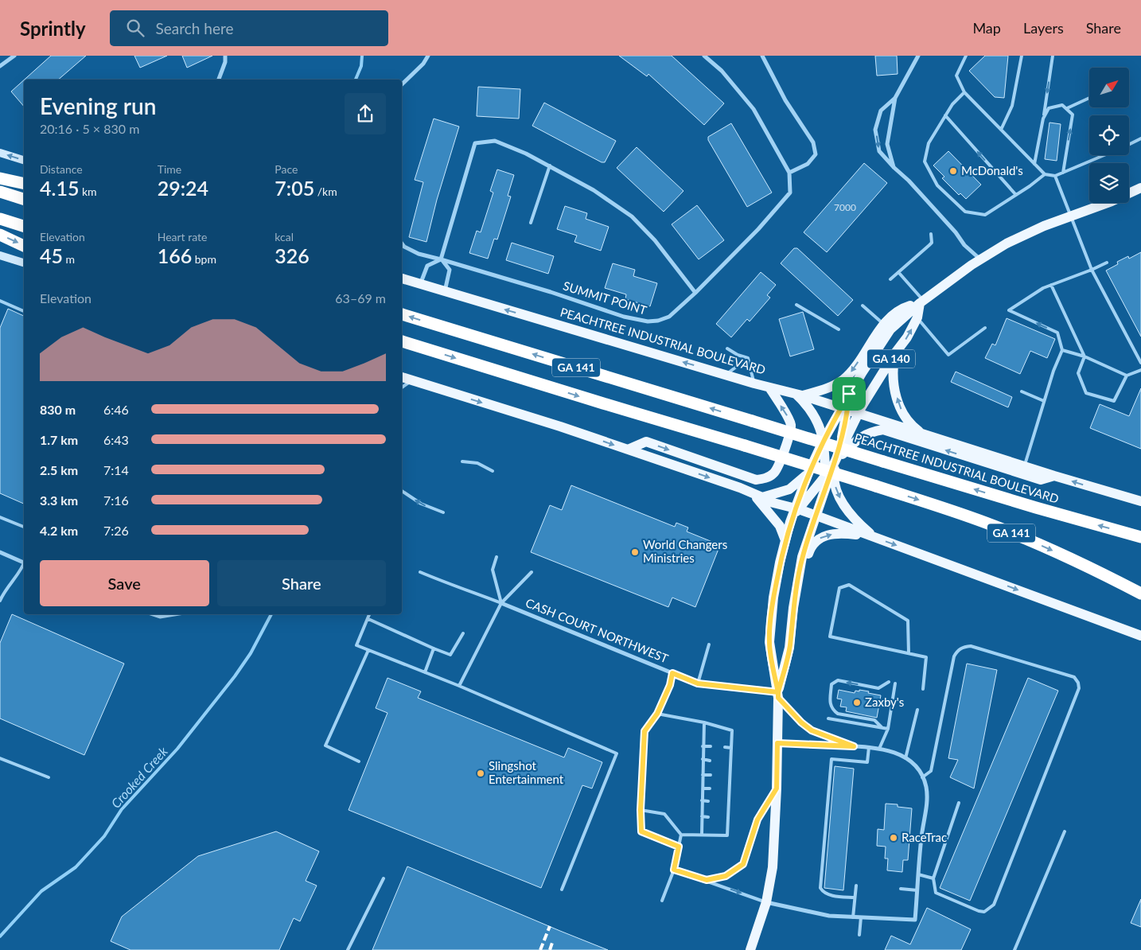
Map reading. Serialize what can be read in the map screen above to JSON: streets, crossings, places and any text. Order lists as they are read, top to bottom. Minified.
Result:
{"streets":{"highway":["PEACHTREE INDUSTRIAL BOULEVARD","GA 141"],"main road":["GA 140"],"street":["SUMMIT POINT","CASH COURT NORTHWEST"]},"crossings":[["PEACHTREE INDUSTRIAL BOULEVARD","GA 140"],["GA 140","CASH COURT NORTHWEST"]],"water":["Crooked Creek"],"places":["McDonald's","World Changers Ministries","Zaxby's","Slingshot Entertainment","RaceTrac"],"house_numbers":["7000"],"north":"top right","page":{"header":"Sprintly","search":"Search here","nav":["Map","Layers","Share"],"heading":["Evening run","20:16 · 5 × 830 m"],"stats":[["Distance","4.15 km"],["Time","29:24"],["Pace","7:05 /km"],["Elevation","45 m"],["Heart rate","166 bpm"],["kcal","326"]],"chart":["Elevation","63–69 m"],"list":[{"name":"830 m","note":"6:46"},{"name":"1.7 km","note":"6:43"},{"name":"2.5 km","note":"7:14"},{"name":"3.3 km","note":"7:16"},{"name":"4.2 km","note":"7:26"}],"buttons":["Save","Share"]}}
